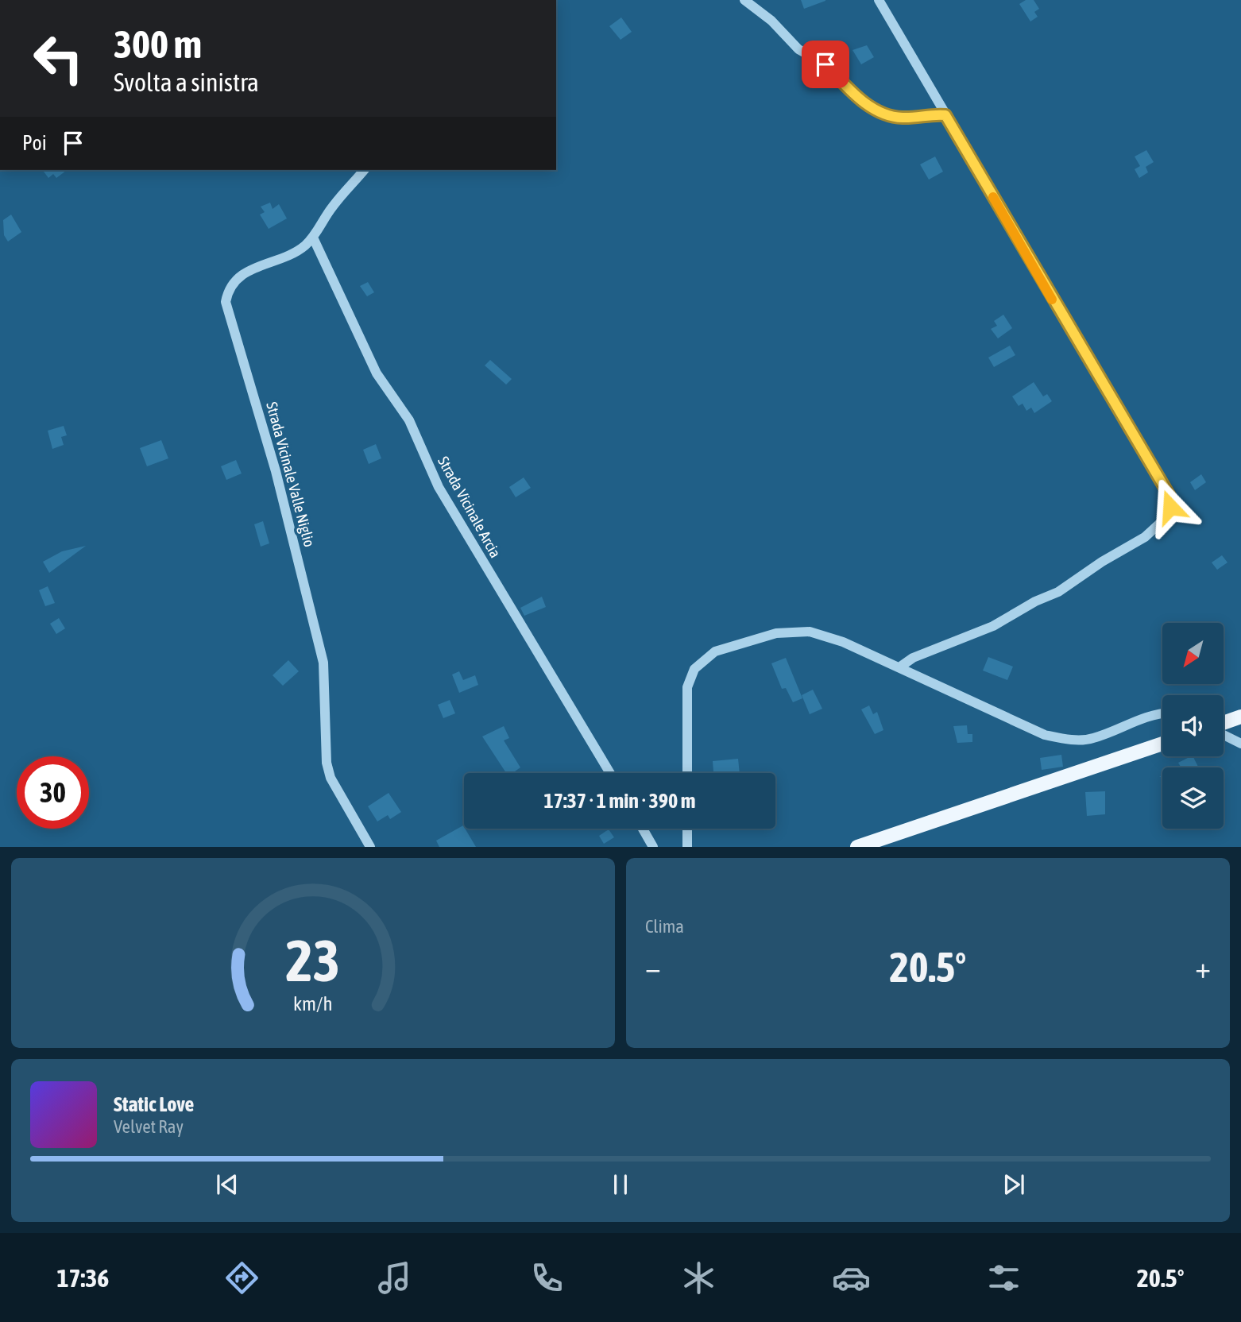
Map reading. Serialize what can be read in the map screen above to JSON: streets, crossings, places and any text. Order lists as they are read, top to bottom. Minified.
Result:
{"streets":{"street":["Strada Vicinale Valle Niglio","Strada Vicinale Arcia"]},"crossings":[["Strada Vicinale Valle Niglio","Strada Vicinale Arcia"]],"north":"bottom left","page":{"turn":["300 m","Svolta a sinistra"],"then":"Poi","limit":"30","trip":"17:37 · 1 min · 390 m","tile":"Clima","heat":["−","20.5°","+"],"song":["Static Love","Velvet Ray"],"tabs":["17:36","20.5°"],"gauge":["23","km/h"]}}
